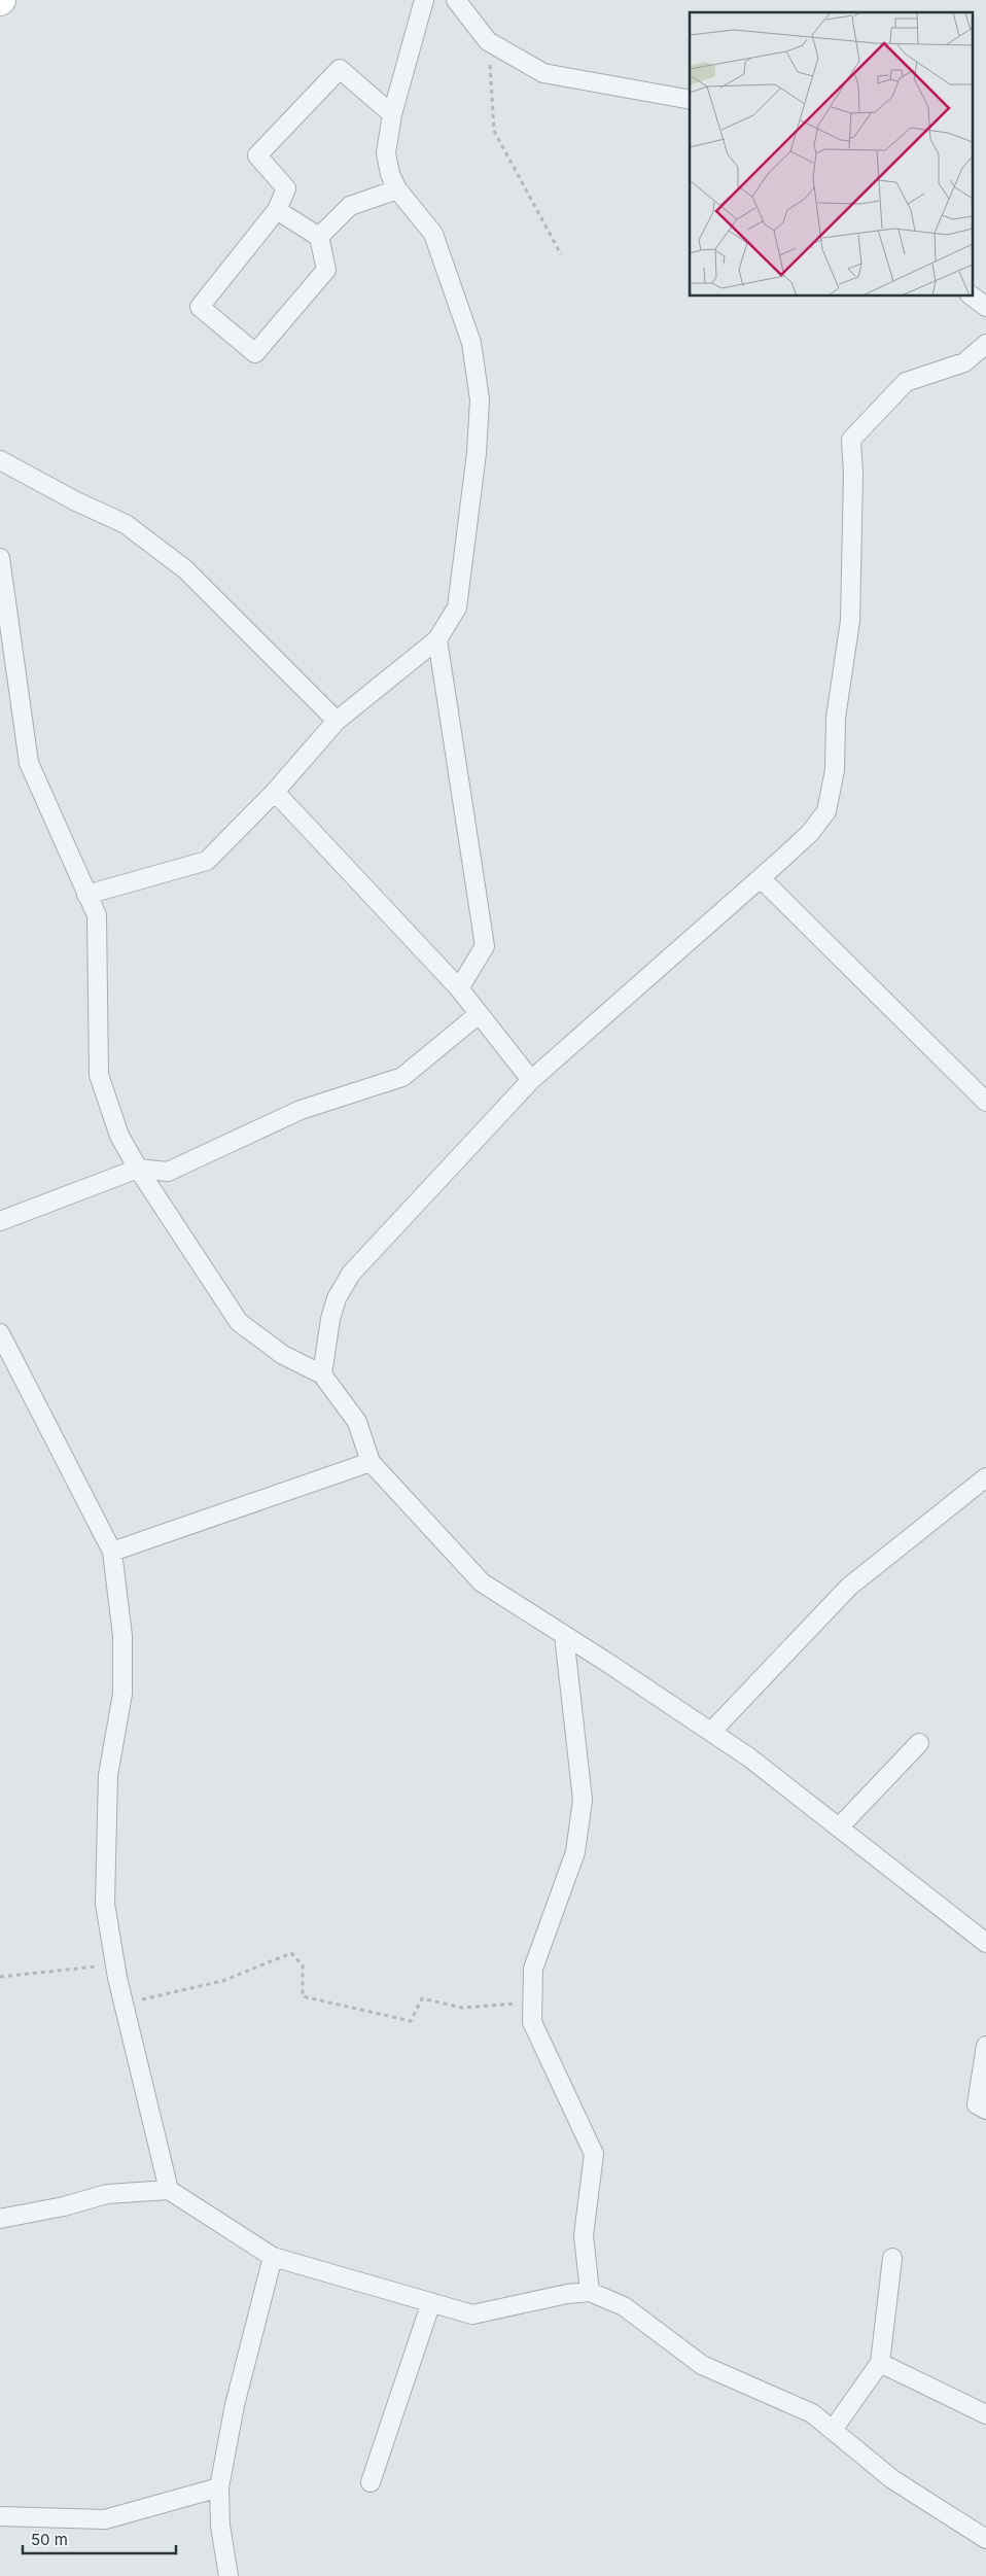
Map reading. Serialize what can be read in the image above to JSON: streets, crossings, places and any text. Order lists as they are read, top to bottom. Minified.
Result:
{"scale_bar":"50 m"}
